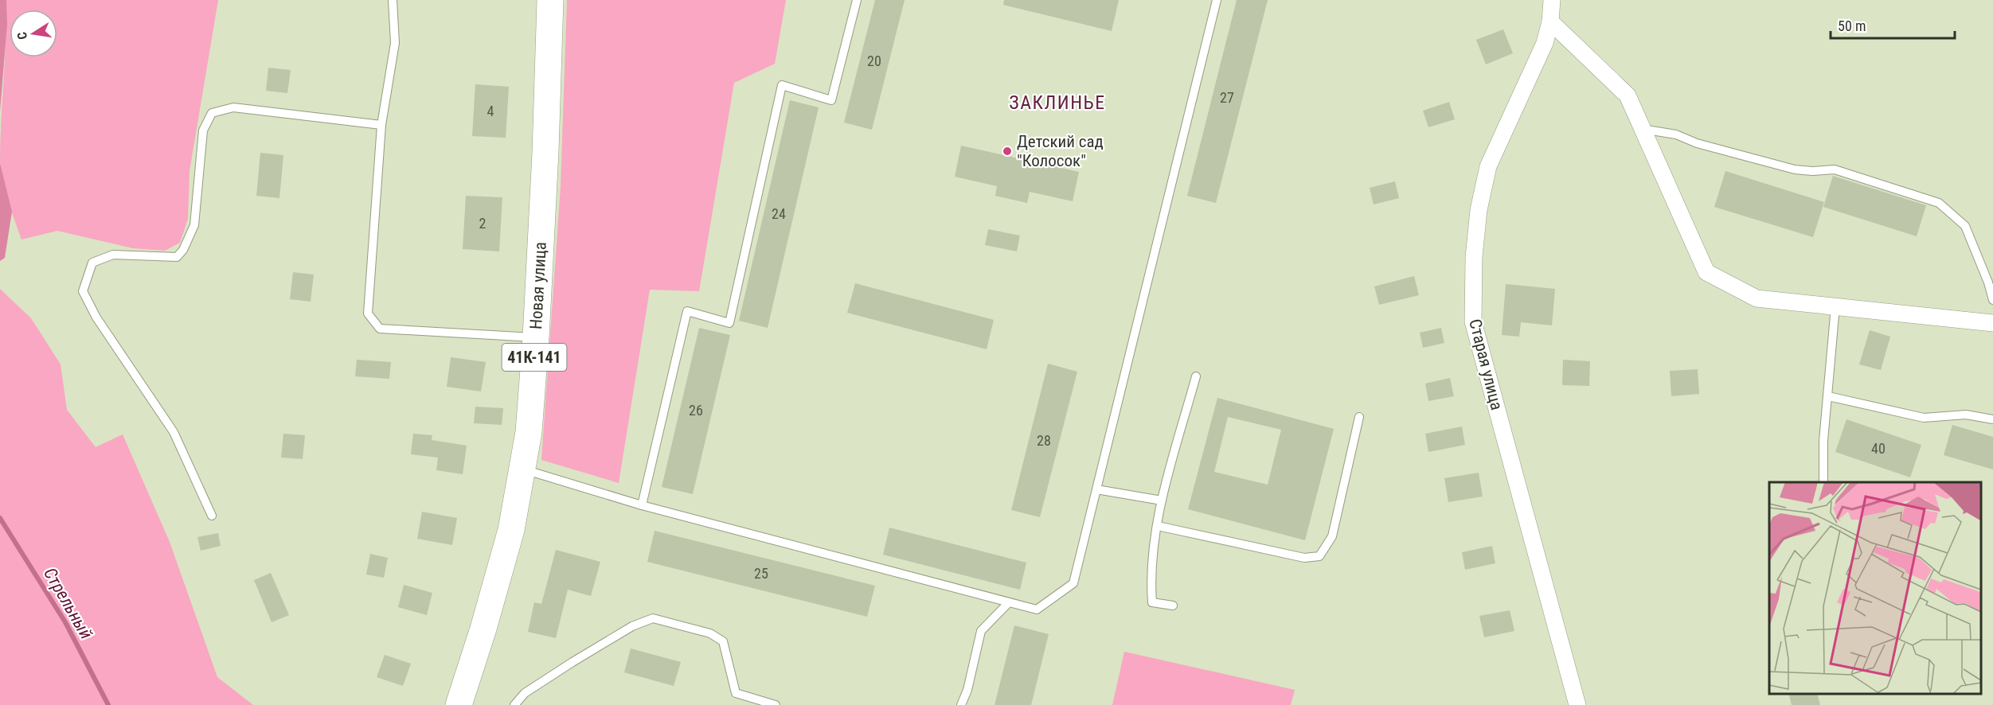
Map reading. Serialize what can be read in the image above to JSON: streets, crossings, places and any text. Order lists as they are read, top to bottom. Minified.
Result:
{"streets":{"main road":["Новая улица","41К-141"],"street":["Старая улица"]},"districts":["ЗАКЛИНЬЕ"],"water":["Стрельный"],"places":["Детский сад \"Колосок\""],"house_numbers":["20","27","4","24","2","26","28","40","25"],"scale_bar":"50 m","north":"left"}
